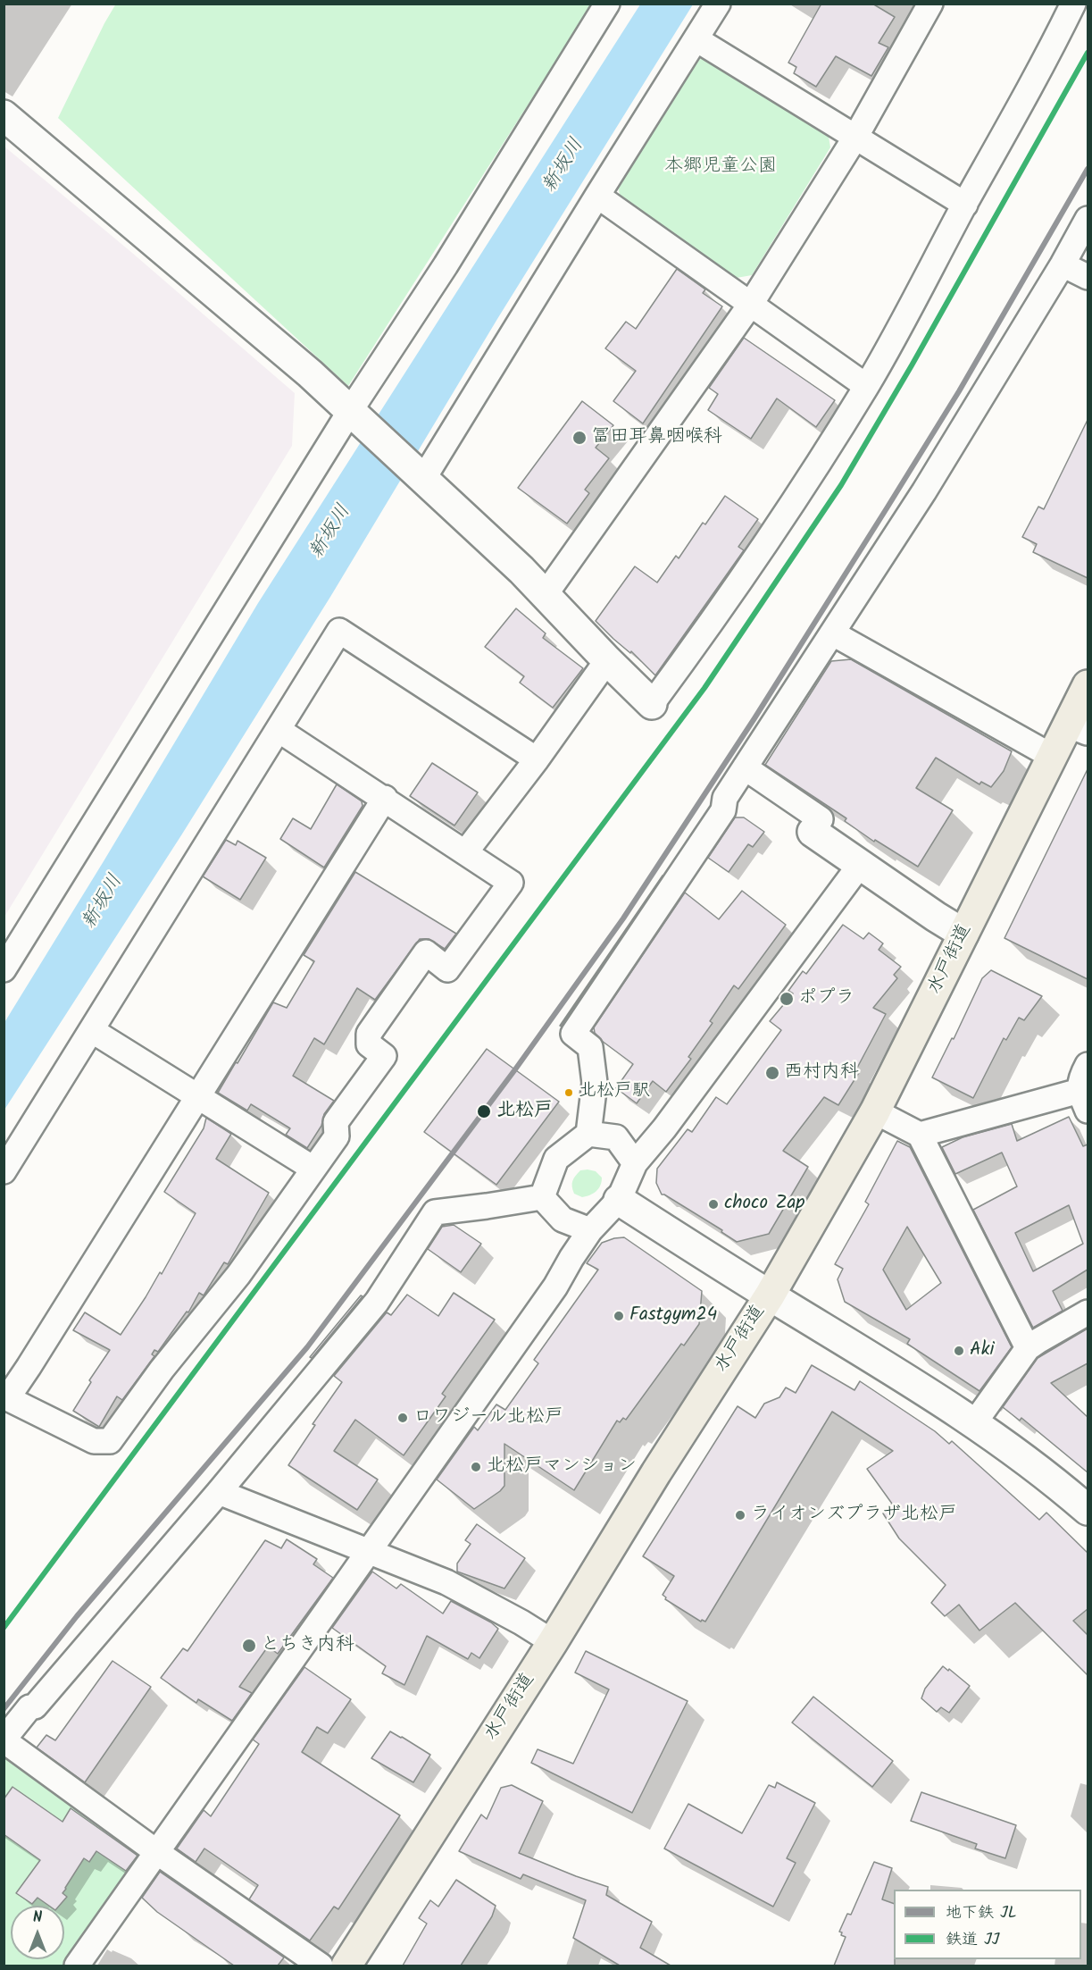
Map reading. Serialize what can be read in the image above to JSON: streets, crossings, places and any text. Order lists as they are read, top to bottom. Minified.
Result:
{"streets":{"highway":["水戸街道"]},"water":["新坂川"],"parks":["本郷児童公園"],"places":["冨田耳鼻咽喉科","ポプラ","西村内科","北松戸駅","北松戸","choco Zap","Fastgym24","Aki","ロワジール北松戸","北松戸マンション","ライオンズプラザ北松戸","とちき内科"],"lines":["rail line JJ","metro line JL"],"legend":["地下鉄 JL","鉄道 JJ"],"north":"top"}
